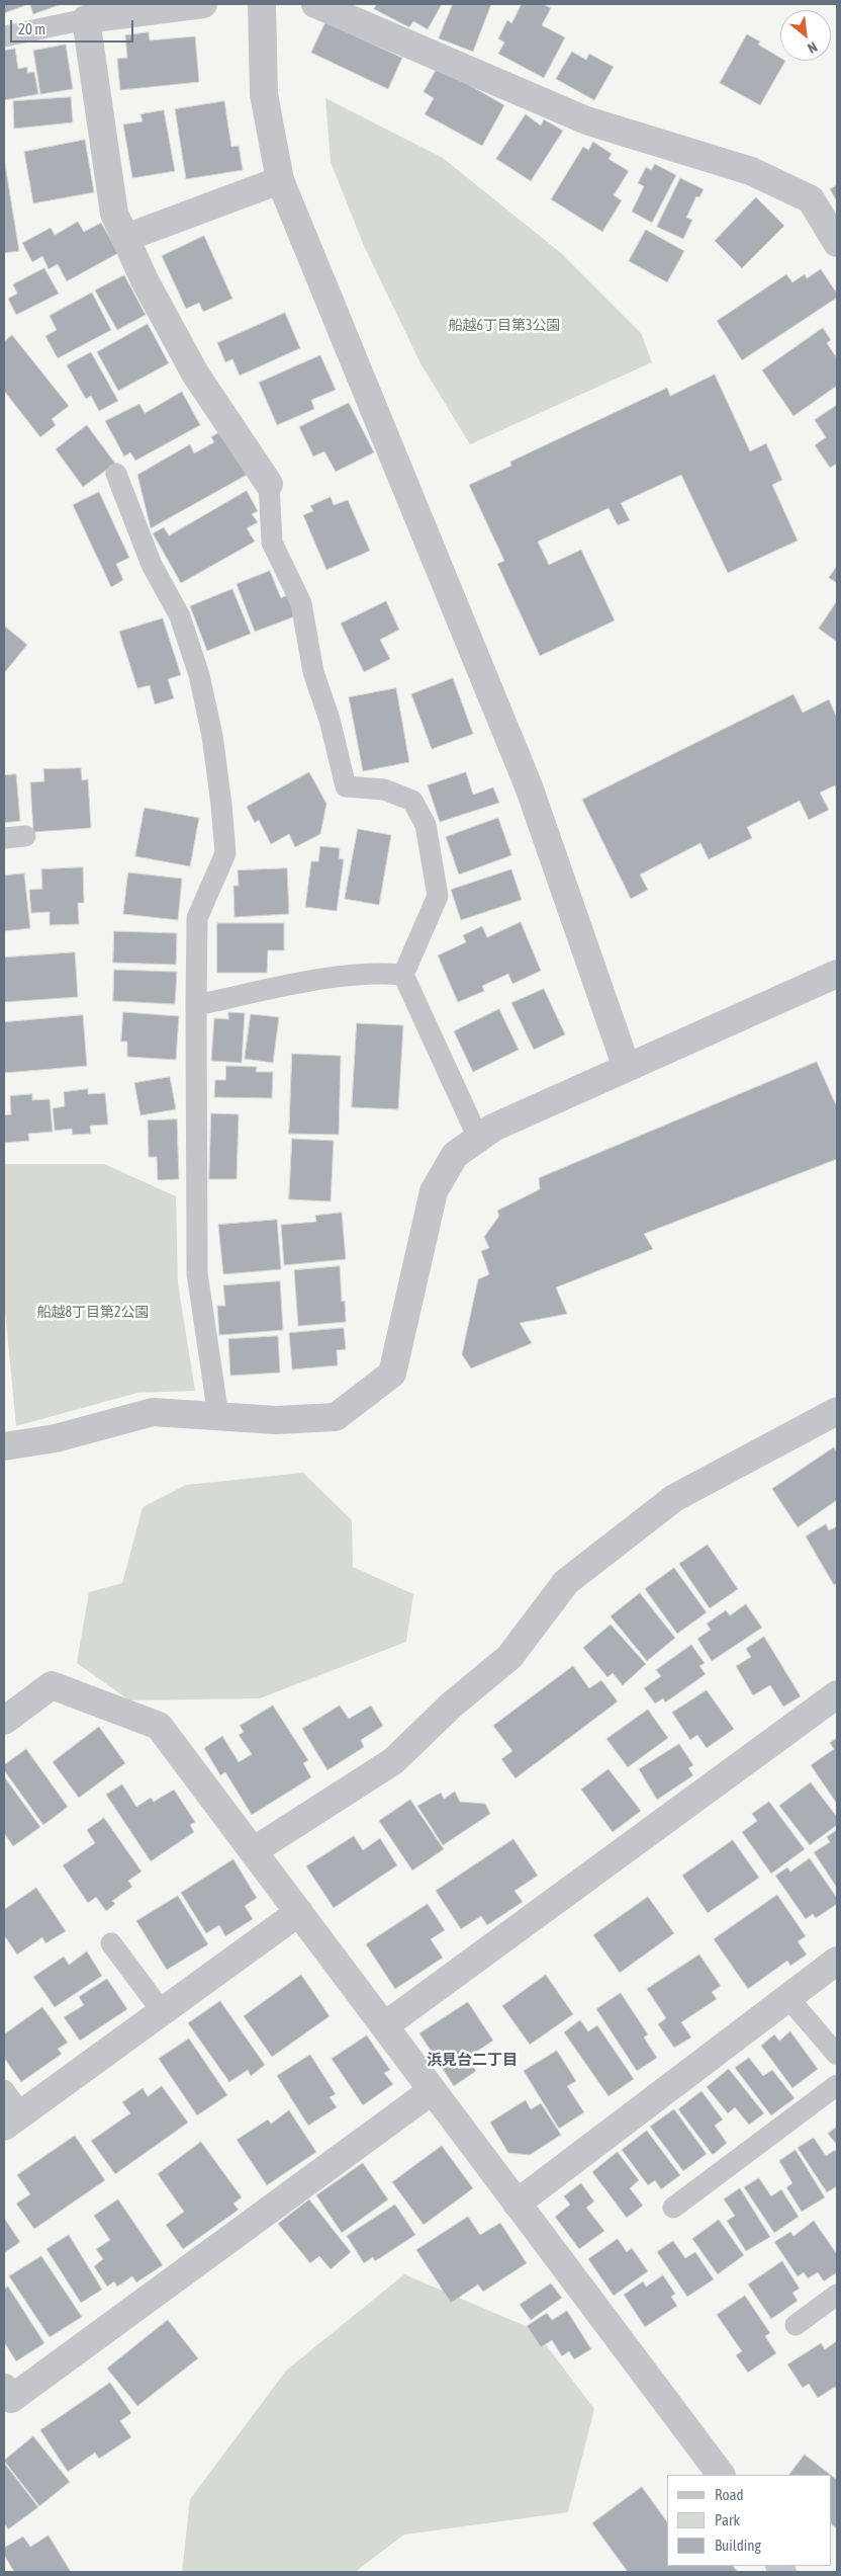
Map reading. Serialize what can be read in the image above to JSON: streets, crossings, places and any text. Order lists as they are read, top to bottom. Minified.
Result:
{"districts":["浜見台二丁目"],"parks":["船越6丁目第3公園","船越8丁目第2公園"],"legend":["Road","Park","Building"],"scale_bar":"20 m","north":"bottom right"}
